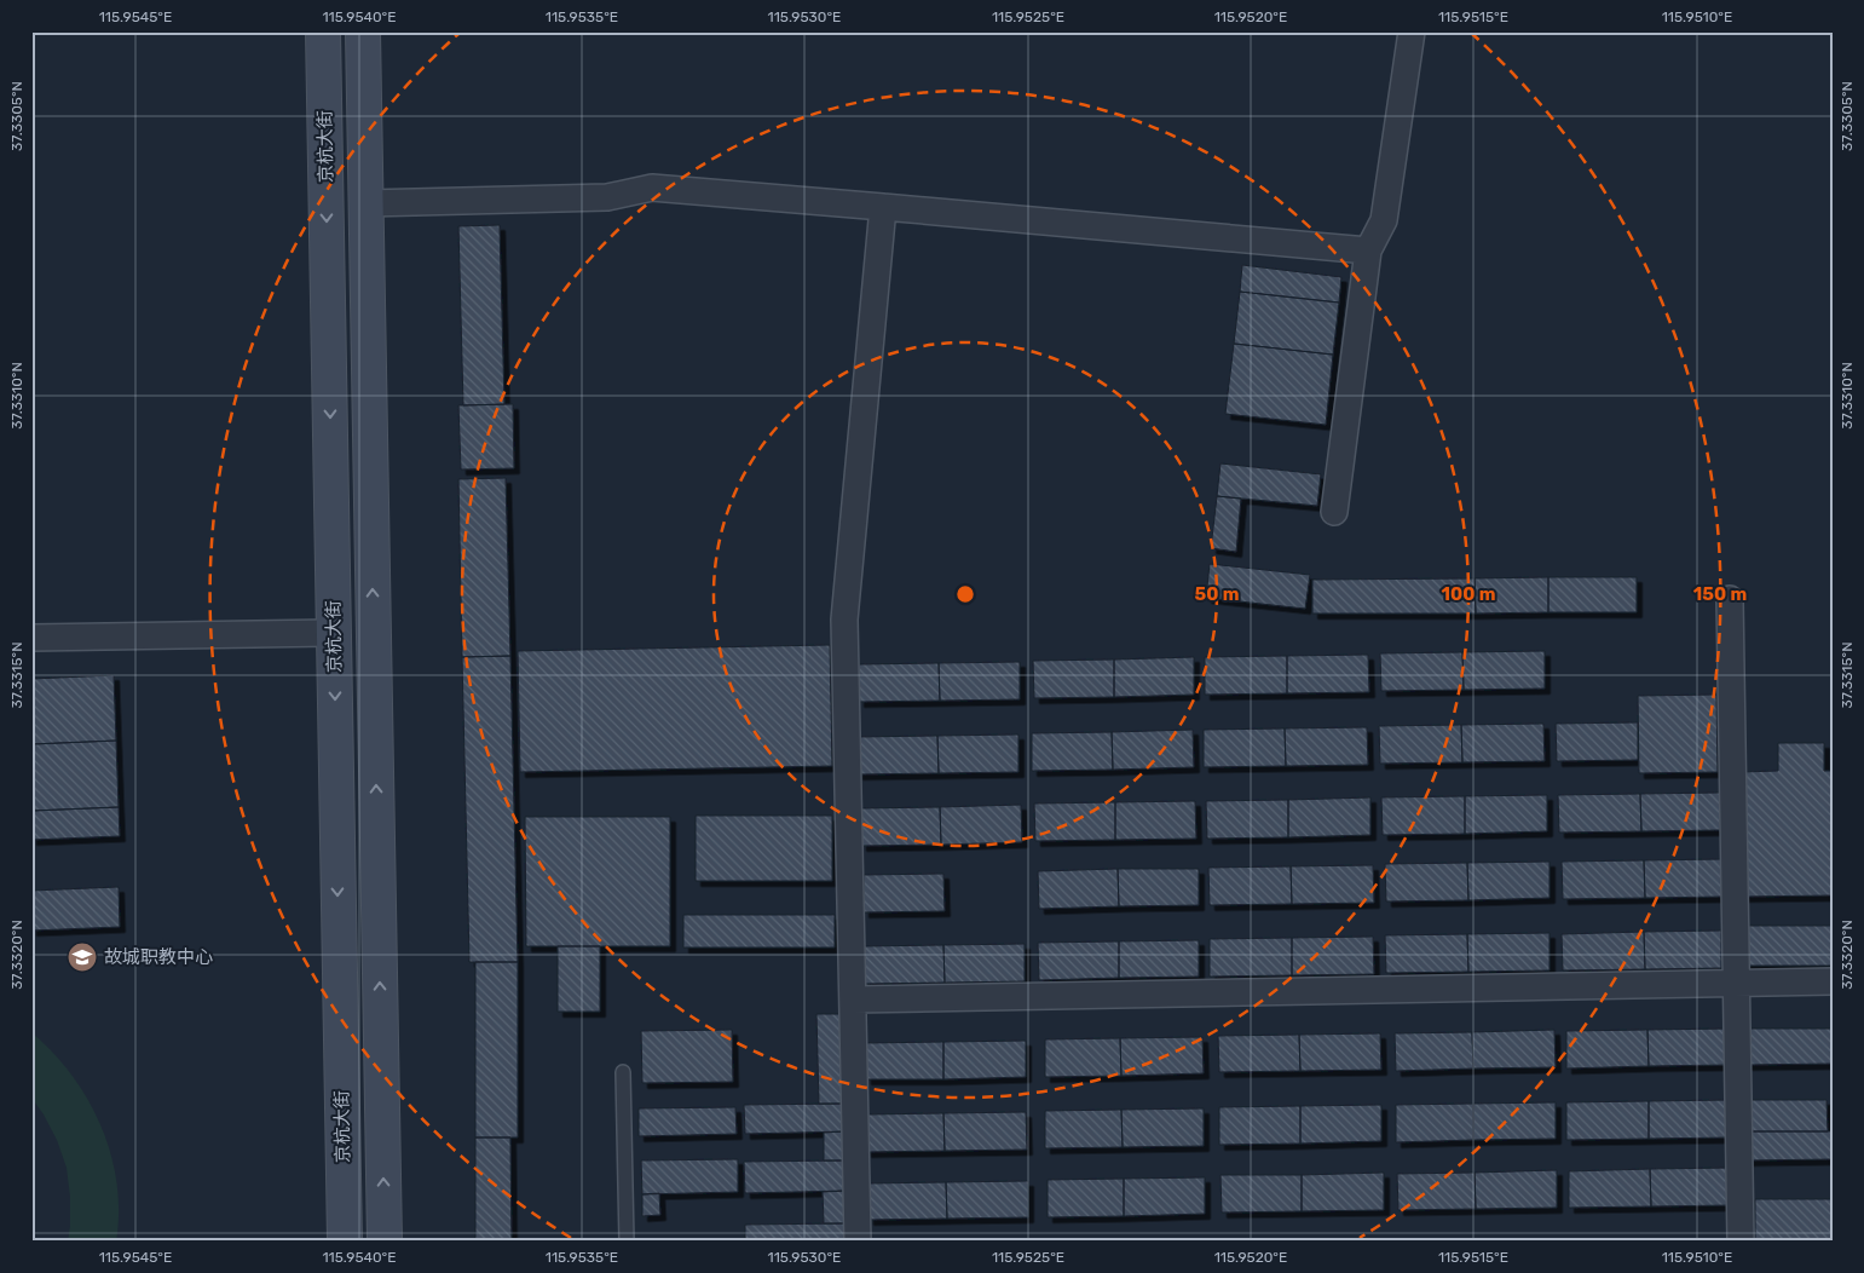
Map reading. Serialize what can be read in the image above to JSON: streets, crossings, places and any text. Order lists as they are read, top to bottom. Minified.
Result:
{"streets":{"main road":["京杭大街"]},"places":{"school or university":["故城职教中心"]},"coordinates":["115.9545°E","115.9540°E","115.9535°E","115.9530°E","115.9525°E","115.9520°E","115.9515°E","115.9510°E","37.3305°N","37.3310°N","37.3315°N","37.3320°N"],"rings":["50 m","100 m","150 m"]}
